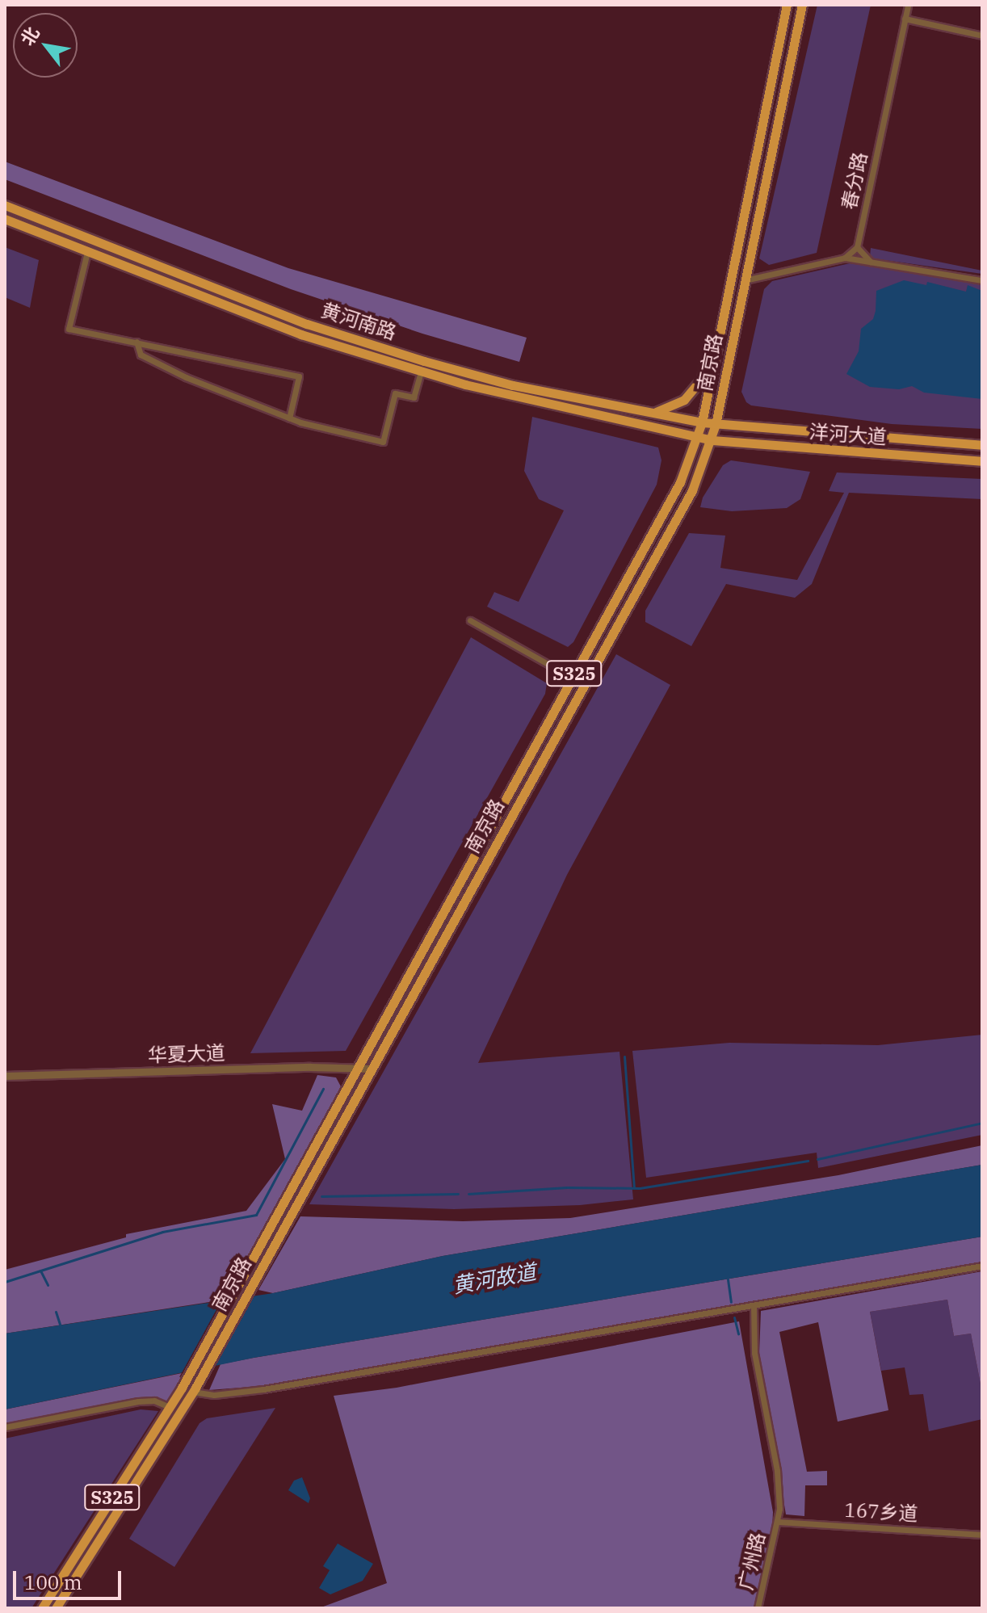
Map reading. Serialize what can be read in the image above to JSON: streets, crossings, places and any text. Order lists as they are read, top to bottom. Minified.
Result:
{"streets":{"main road":["黄河南路","南京路","洋河大道","S325"],"street":["春分路","华夏大道","167乡道","广州路"]},"crossings":[["黄河南路","南京路"],["黄河南路","洋河大道"],["南京路","洋河大道"],["南京路","华夏大道"],["167乡道","广州路"]],"water":["黄河故道"],"scale_bar":"100 m","north":"top left"}
